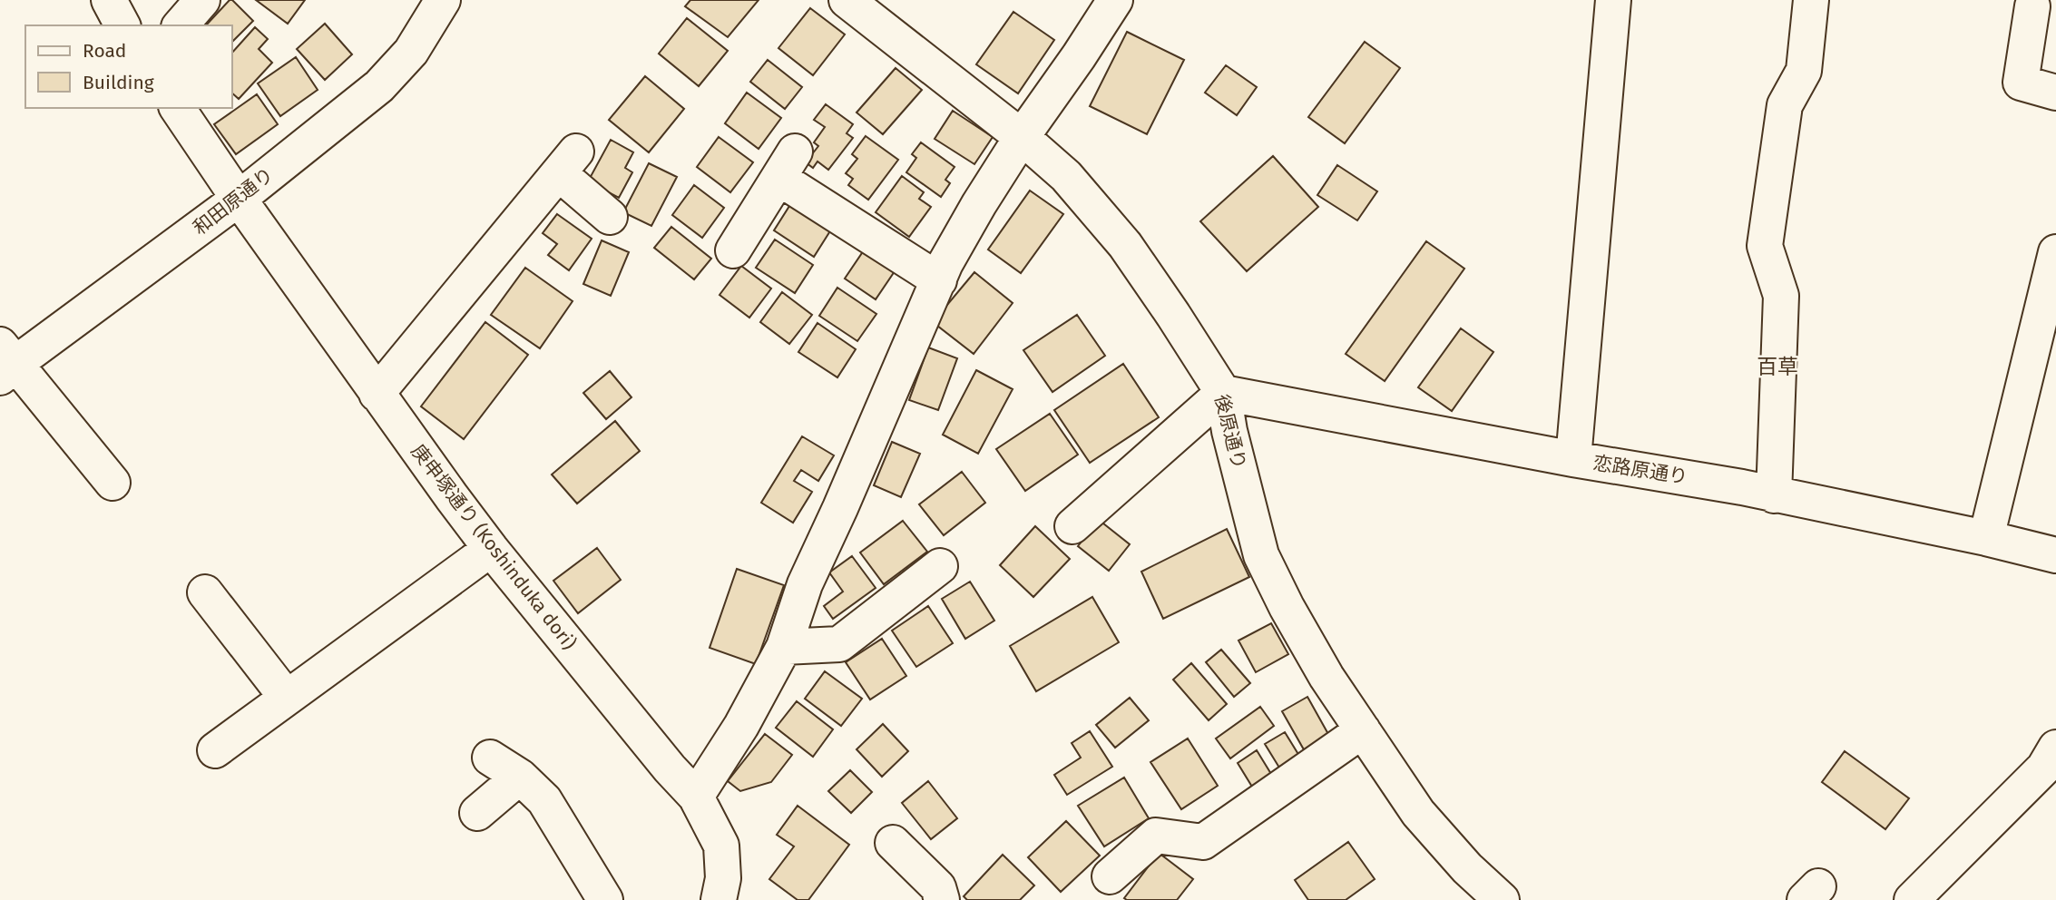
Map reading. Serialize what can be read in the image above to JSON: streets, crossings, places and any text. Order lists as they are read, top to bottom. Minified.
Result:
{"streets":{"street":["和田原通り","後原通り","恋路原通り","庚申塚通り (Koshinduka dori)"]},"crossings":[["和田原通り","庚申塚通り (Koshinduka dori)"],["後原通り","恋路原通り"]],"districts":["百草"],"legend":["Road","Building"]}
